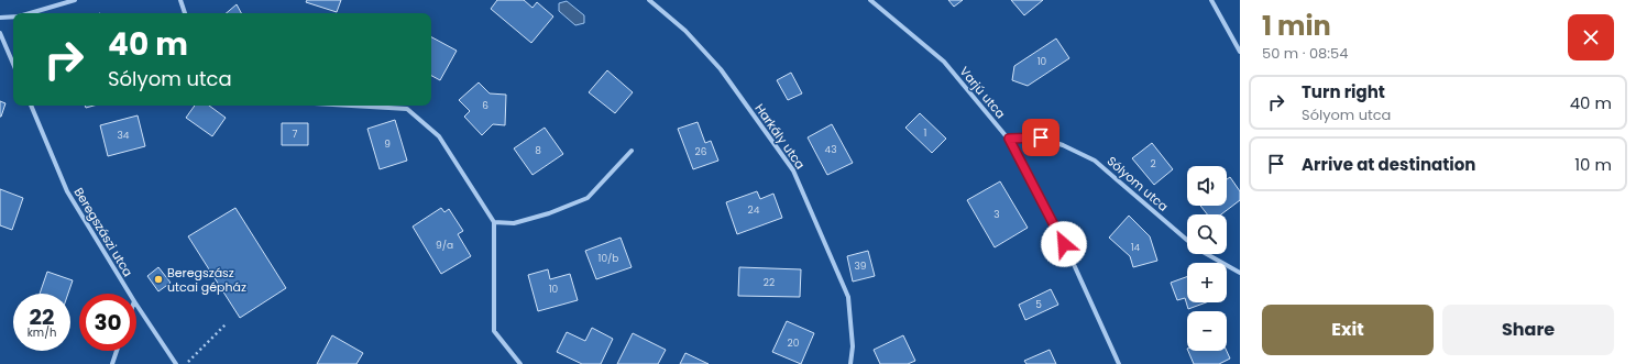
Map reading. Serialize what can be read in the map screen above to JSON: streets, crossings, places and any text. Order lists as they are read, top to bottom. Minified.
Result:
{"streets":{"street":["Varjú utca","Harkály utca","Sólyom utca","Beregszászi utca"]},"crossings":[["Varjú utca","Sólyom utca"]],"places":["Beregszász utcai gépház"],"house_numbers":["10","6","1","7","34","9","43","8","26","2","24","3","9/a","14","10/b","39","22","10","5","20"],"page":{"heading":["1 min","50 m · 08:54"],"turn":["40 m","Sólyom utca"],"list":[{"name":"Turn right","note":"Sólyom utca","value":"40 m"},{"name":"Arrive at destination","value":"10 m"}],"map_buttons":["+","−"],"speed":"22 km/h","limit":"30","buttons":["Exit","Share"]}}
